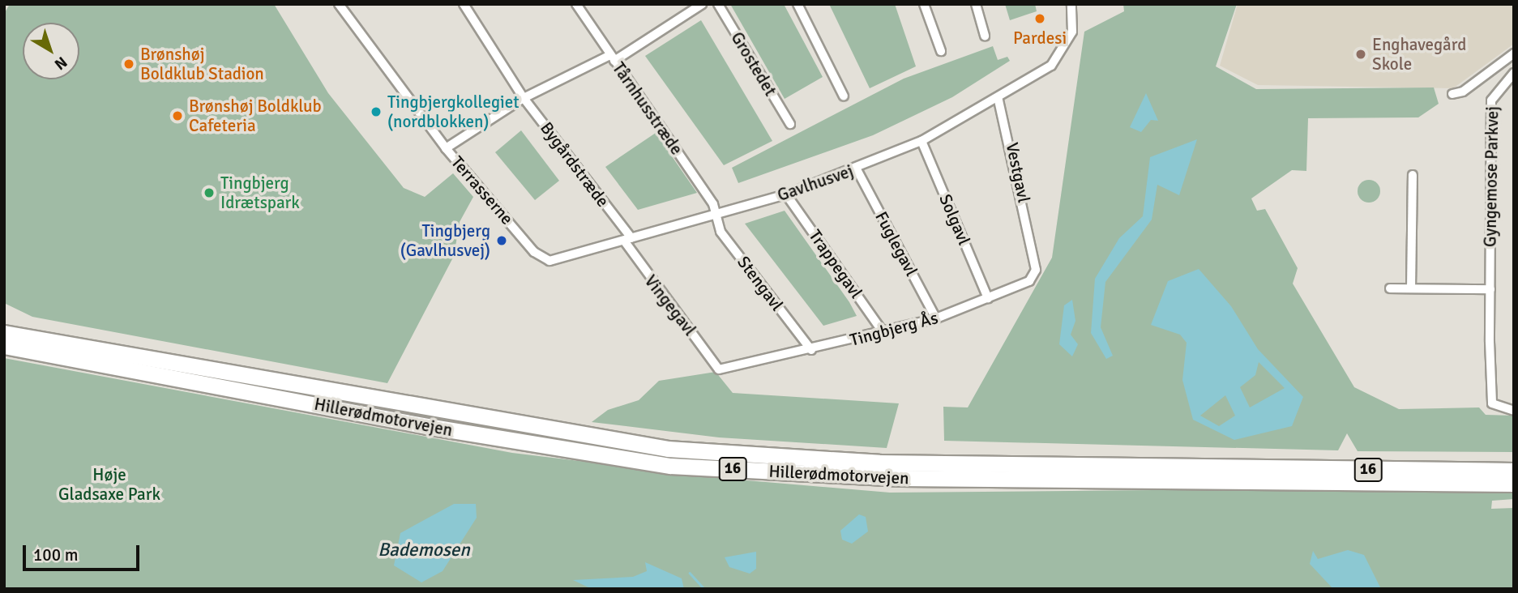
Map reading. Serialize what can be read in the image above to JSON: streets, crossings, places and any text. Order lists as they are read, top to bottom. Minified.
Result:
{"streets":{"highway":["Hillerødmotorvejen","16"],"street":["Grostedet","Tårnhusstræde","Bygårdstræde","Vestgavl","Gyngemose Parkvej","Gavlhusvej","Terrasserne","Solgavl","Fuglegavl","Trappegavl","Stengavl","Vingegavl","Tingbjerg Ås"]},"crossings":[["Tårnhusstræde","Gavlhusvej"],["Tårnhusstræde","Stengavl"],["Bygårdstræde","Gavlhusvej"],["Bygårdstræde","Vingegavl"],["Vestgavl","Gavlhusvej"],["Vestgavl","Tingbjerg Ås"],["Gavlhusvej","Terrasserne"],["Gavlhusvej","Solgavl"],["Gavlhusvej","Fuglegavl"],["Gavlhusvej","Trappegavl"],["Gavlhusvej","Stengavl"],["Gavlhusvej","Vingegavl"],["Solgavl","Tingbjerg Ås"],["Fuglegavl","Tingbjerg Ås"],["Trappegavl","Tingbjerg Ås"],["Stengavl","Tingbjerg Ås"],["Vingegavl","Tingbjerg Ås"]],"water":["Bademosen"],"parks":["Høje Gladsaxe Park"],"places":["Pardesi","Enghavegård Skole","Brønshøj Boldklub Stadion","Tingbjergkollegiet (nordblokken)","Brønshøj Boldklub Cafeteria","Tingbjerg Idrætspark","Tingbjerg (Gavlhusvej)"],"scale_bar":"100 m","north":"bottom right"}
